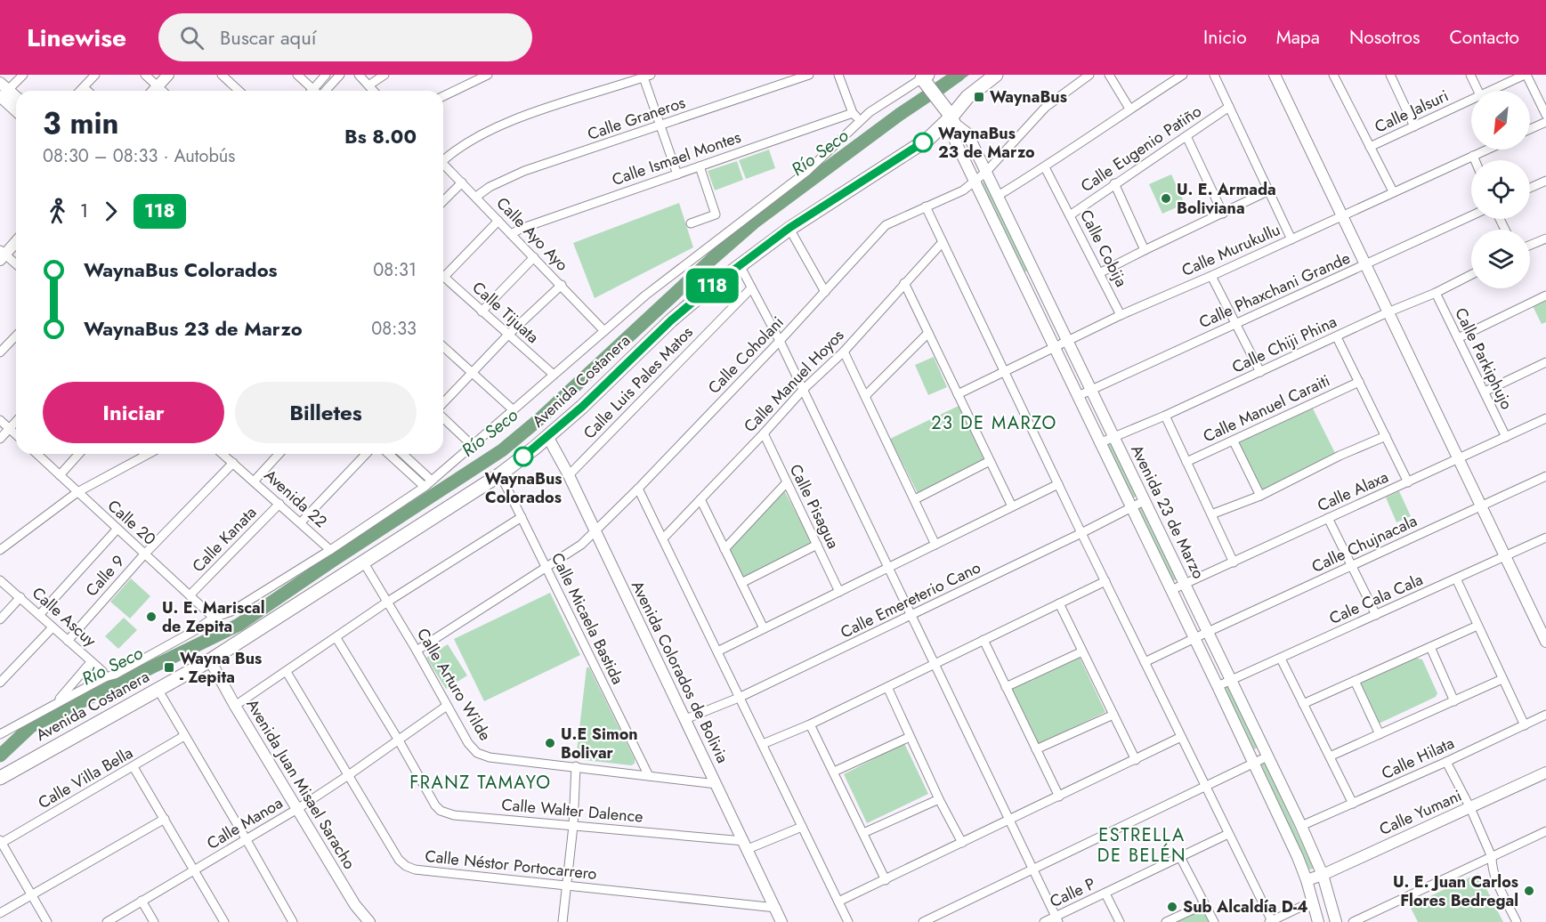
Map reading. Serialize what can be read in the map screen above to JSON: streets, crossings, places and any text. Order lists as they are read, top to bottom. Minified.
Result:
{"streets":{"main road":["Avenida Costanera"],"street":["Calle Jalsuri","Calle Graneros","Calle Eugenio Patiño","Calle Ismael Montes","Calle Ayo Ayo","Calle Cobija","Calle Murukullu","Calle Phaxchani Grande","Calle Tijuata","Calle Chiji Phina","Calle Coholani","Calle Parkiphujo","Calle Manuel Hoyos","Calle Luis Pales Matos","Calle Manuel Caraiti","Calle Alaxa","Avenida 22","Calle Pisagua","Avenida 23 de Marzo","Calle 20","Calle Kanata","Calle Chujnacala","Calle 9","Cale Cala Cala","Calle Emereterio Cano","Calle Ascuy","Calle Micaela Bastida","Avenida Colorados de Bolivia","Calle Arturo Wilde","Calle Hilata","Calle Villa Bella","Avenida Juan Misael Saracho","Calle Walter Dalence","Calle Yumani","Calle Manoa","Calle Néstor Portocarrero","Calle P"]},"crossings":[["Calle Graneros","Calle Ayo Ayo"],["Calle Eugenio Patiño","Calle Cobija"],["Calle Ismael Montes","Calle Ayo Ayo"],["Calle Cobija","Calle Murukullu"],["Calle Murukullu","Avenida 23 de Marzo"],["Calle Phaxchani Grande","Avenida 23 de Marzo"],["Calle Chiji Phina","Calle Parkiphujo"],["Calle Chiji Phina","Avenida 23 de Marzo"],["Calle Coholani","Avenida 23 de Marzo"],["Calle Coholani","Calle Micaela Bastida"],["Calle Coholani","Avenida Colorados de Bolivia"],["Calle Coholani","Calle Arturo Wilde"],["Calle Parkiphujo","Calle Alaxa"],["Avenida Costanera","Avenida 23 de Marzo"],["Avenida Costanera","Calle Micaela Bastida"],["Avenida Costanera","Avenida Colorados de Bolivia"],["Avenida Costanera","Calle Arturo Wilde"],["Avenida Costanera","Avenida Juan Misael Saracho"],["Calle Manuel Hoyos","Calle Pisagua"],["Calle Luis Pales Matos","Avenida Colorados de Bolivia"],["Calle Alaxa","Avenida 23 de Marzo"],["Avenida 22","Calle Kanata"],["Avenida 22","Calle 9"],["Avenida 23 de Marzo","Calle Chujnacala"],["Avenida 23 de Marzo","Cale Cala Cala"],["Avenida 23 de Marzo","Calle Emereterio Cano"],["Avenida 23 de Marzo","Calle Hilata"],["Avenida 23 de Marzo","Calle Yumani"],["Calle 20","Calle Kanata"],["Calle 20","Calle 9"],["Calle 9","Calle Ascuy"],["Calle Emereterio Cano","Avenida Colorados de Bolivia"],["Calle Micaela Bastida","Calle Arturo Wilde"],["Avenida Colorados de Bolivia","Calle Arturo Wilde"],["Avenida Colorados de Bolivia","Calle Walter Dalence"],["Avenida Colorados de Bolivia","Calle Néstor Portocarrero"],["Calle Arturo Wilde","Calle Manoa"],["Avenida Juan Misael Saracho","Calle Manoa"],["Calle Walter Dalence","Calle Manoa"],["Calle Manoa","Calle Néstor Portocarrero"]],"districts":["23 DE MARZO","FRANZ TAMAYO","ESTRELLA DE BELÉN"],"water":["Río Seco"],"places":{"transit":["WaynaBus","Wayna Bus - Zepita"],"other":["WaynaBus 23 de Marzo","U. E. Armada Boliviana","WaynaBus Colorados","U. E. Mariscal de Zepita","U.E Simon Bolivar","U. E. Juan Carlos Flores Bedregal","Sub Alcaldía D-4"]},"lines":["bus line 118"],"north":"bottom left","page":{"header":"Linewise","search":"Buscar aquí","nav":["Inicio","Mapa","Nosotros","Contacto"],"on_map":"118","heading":["3 min","08:30 – 08:33 · Autobús","Bs 8.00"],"legs":["1","118"],"list":[{"name":"WaynaBus Colorados","value":"08:31"},{"name":"WaynaBus 23 de Marzo","value":"08:33"}],"buttons":["Iniciar","Billetes"]}}
